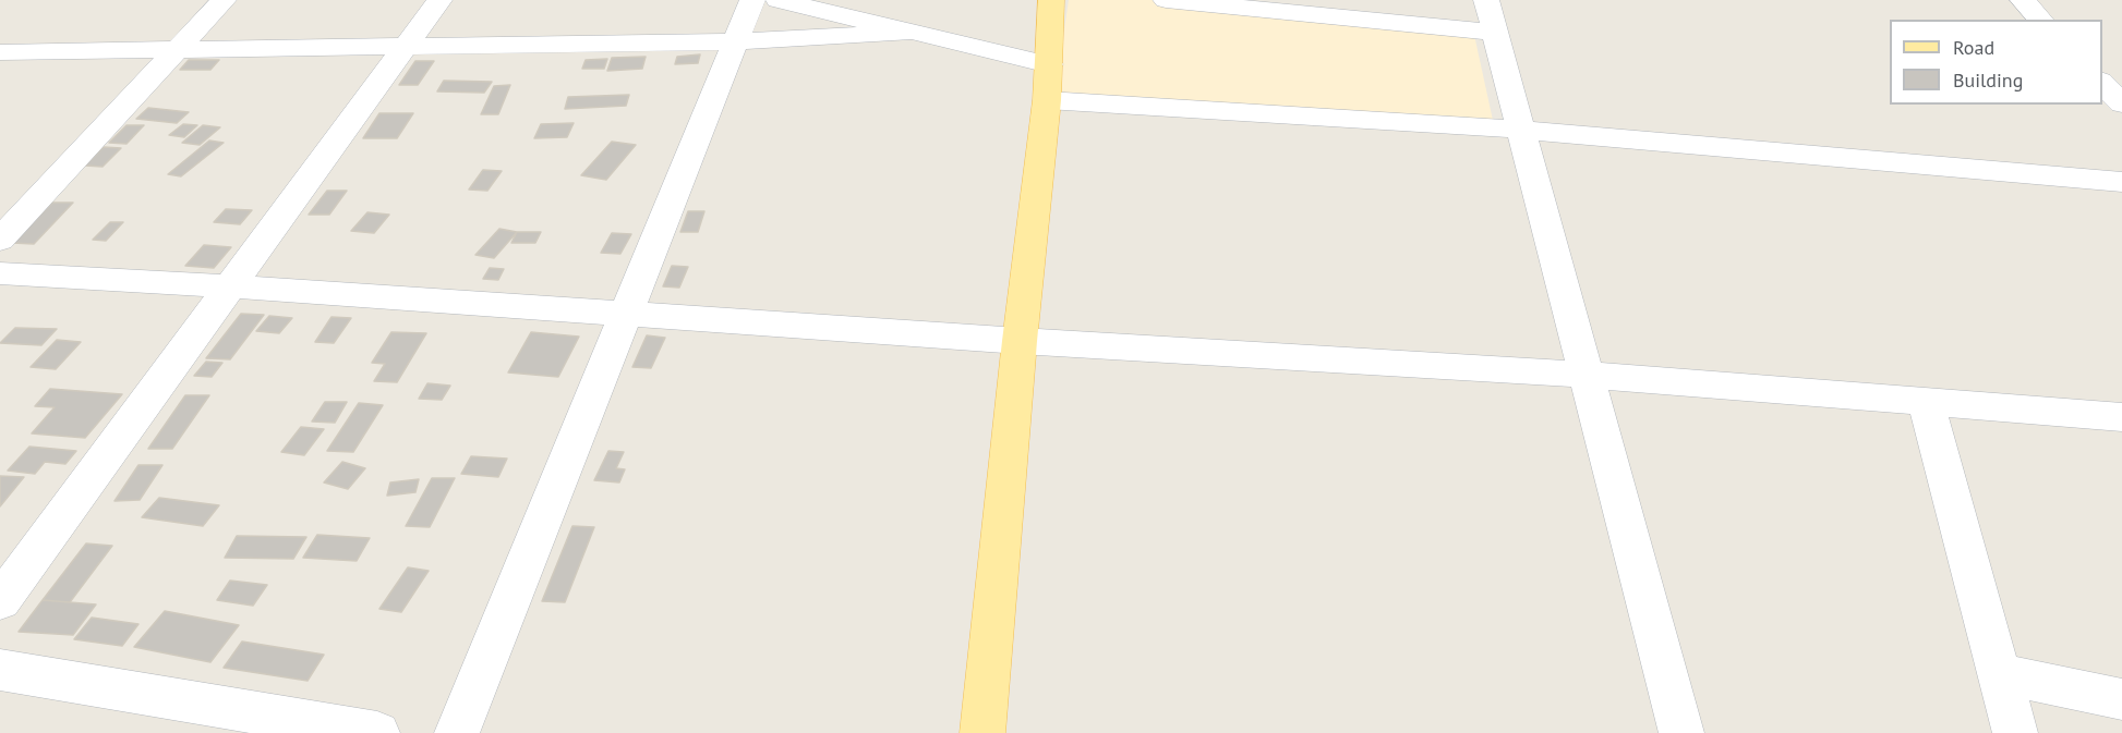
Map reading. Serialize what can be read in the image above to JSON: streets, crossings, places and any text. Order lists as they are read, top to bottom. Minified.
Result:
{"legend":["Road","Building"]}
